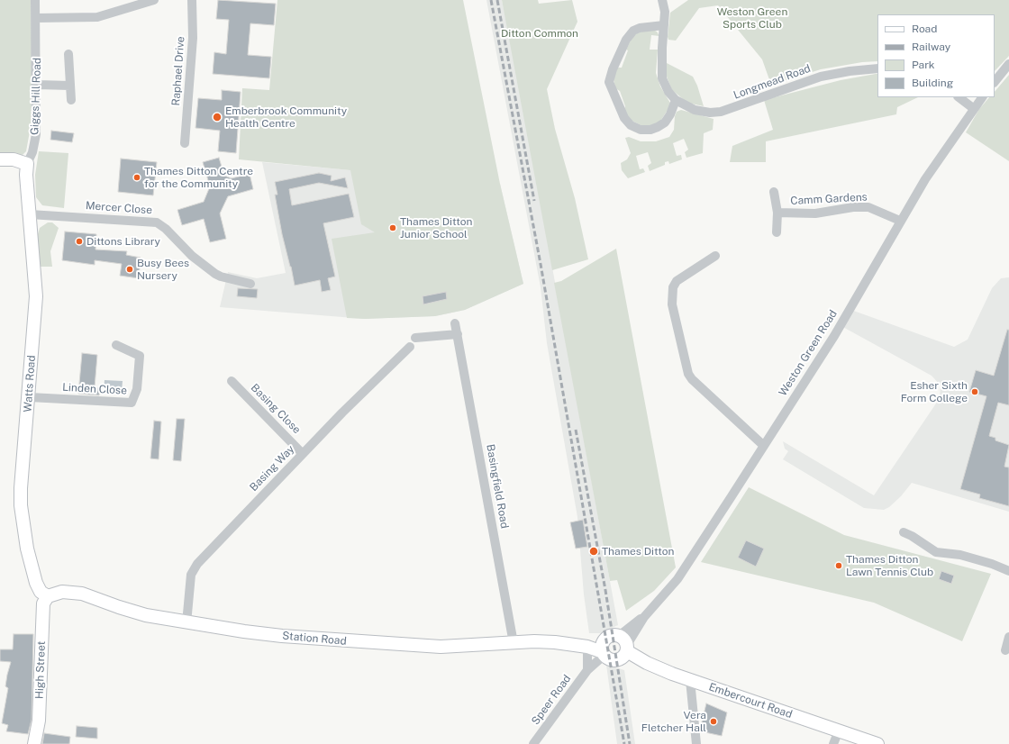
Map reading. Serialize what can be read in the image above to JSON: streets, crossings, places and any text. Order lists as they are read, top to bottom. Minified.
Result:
{"streets":{"main road":["Watts Road","Station Road","High Street","Embercourt Road"],"street":["Raphael Drive","Longmead Road","Giggs Hill Road","Camm Gardens","Mercer Close","Weston Green Road","Linden Close","Basing Close","Basing Way","Basingfield Road","Speer Road"]},"crossings":[["Giggs Hill Road","Watts Road"],["Camm Gardens","Weston Green Road"],["Mercer Close","Watts Road"],["Weston Green Road","Station Road"],["Weston Green Road","Speer Road"],["Weston Green Road","Embercourt Road"],["Watts Road","Linden Close"],["Watts Road","Station Road"],["Watts Road","High Street"],["Basing Close","Basing Way"],["Basing Way","Station Road"],["Basingfield Road","Station Road"],["Station Road","High Street"],["Station Road","Speer Road"],["Station Road","Embercourt Road"],["Speer Road","Embercourt Road"]],"parks":["Weston Green Sports Club","Ditton Common"],"places":["Emberbrook Community Health Centre","Thames Ditton Centre for the Community","Thames Ditton Junior School","Dittons Library","Busy Bees Nursery","Esher Sixth Form College","Thames Ditton","Thames Ditton Lawn Tennis Club","Vera Fletcher Hall"],"legend":["Road","Railway","Park","Building"]}
